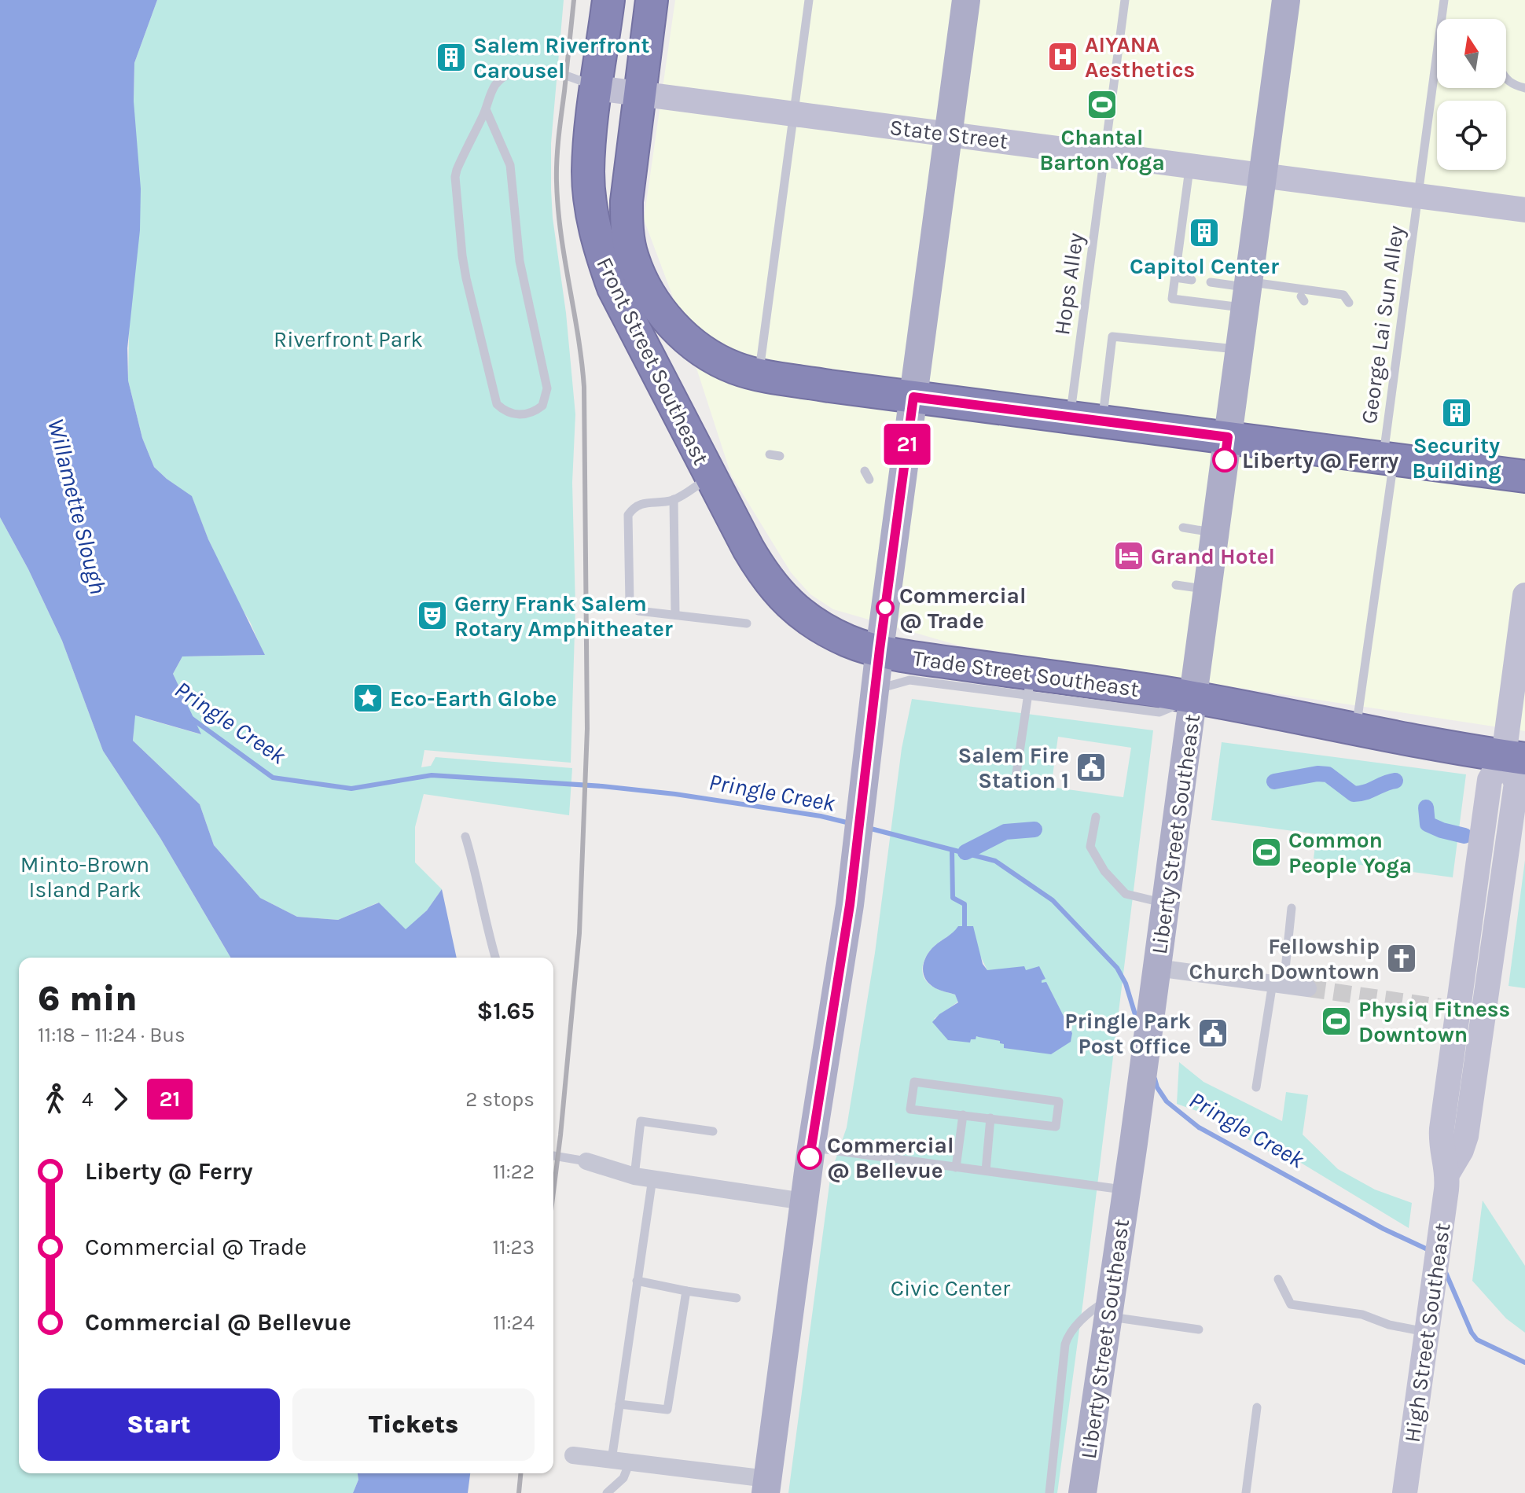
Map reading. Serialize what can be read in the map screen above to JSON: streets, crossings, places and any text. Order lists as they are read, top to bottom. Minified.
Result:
{"streets":{"highway":["Front Street Southeast","Trade Street Southeast"],"main road":["Liberty Street Southeast"],"street":["State Street","High Street Southeast"],"lane":["Hops Alley","George Lai Sun Alley"]},"crossings":[["State Street","Hops Alley"],["State Street","George Lai Sun Alley"],["State Street","Front Street Southeast"],["State Street","Liberty Street Southeast"],["George Lai Sun Alley","Trade Street Southeast"],["Front Street Southeast","Trade Street Southeast"],["Trade Street Southeast","Liberty Street Southeast"],["Trade Street Southeast","High Street Southeast"]],"water":["Willamette Slough","Pringle Creek"],"parks":["Riverfront Park","Minto-Brown Island Park","Civic Center"],"places":{"hospital":["AIYANA Aesthetics"],"building":["Salem Riverfront Carousel","Capitol Center","Security Building"],"sports":["Chantal Barton Yoga","Common People Yoga","Physiq Fitness Downtown"],"other":["Liberty @ Ferry","Commercial @ Trade","Commercial @ Bellevue"],"hotel":["Grand Hotel"],"theatre":["Gerry Frank Salem Rotary Amphitheater"],"place":["Eco-Earth Globe"],"public building":["Salem Fire Station 1","Pringle Park Post Office"],"church":["Fellowship Church Downtown"]},"lines":["bus line 21"],"north":"top","page":{"on_map":"21","heading":["6 min","11:18 – 11:24 · Bus","$1.65"],"legs":["4","21","2 stops"],"list":[{"name":"Liberty @ Ferry","value":"11:22"},{"name":"Commercial @ Trade","value":"11:23"},{"name":"Commercial @ Bellevue","value":"11:24"}],"buttons":["Start","Tickets"]}}
